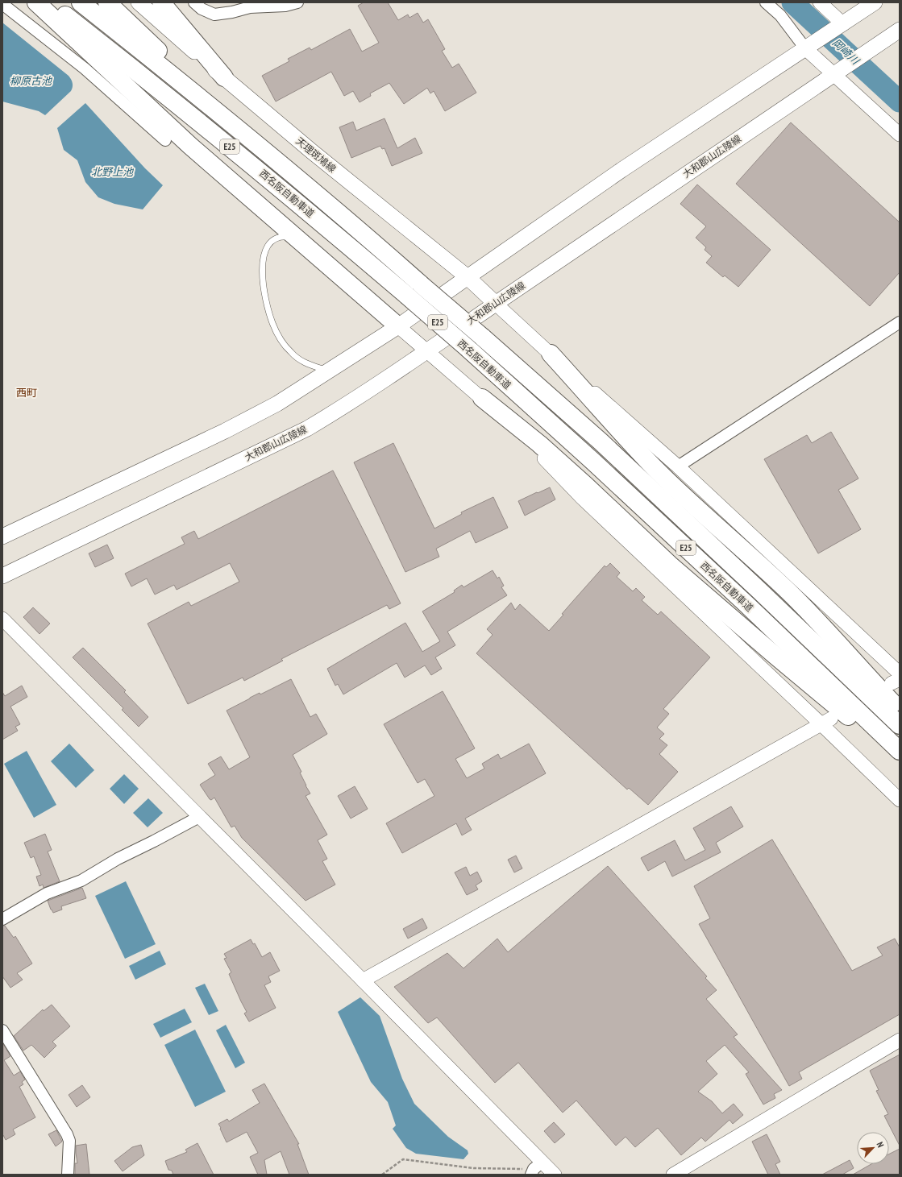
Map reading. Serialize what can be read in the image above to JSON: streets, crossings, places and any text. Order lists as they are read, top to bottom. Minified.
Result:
{"streets":{"highway":["E25","西名阪自動車道"],"main road":["天理斑鳩線","大和郡山広陵線"]},"crossings":[["天理斑鳩線","大和郡山広陵線"]],"districts":["西町"],"water":["岡崎川","柳原古池","北野上池"],"north":"top right"}
